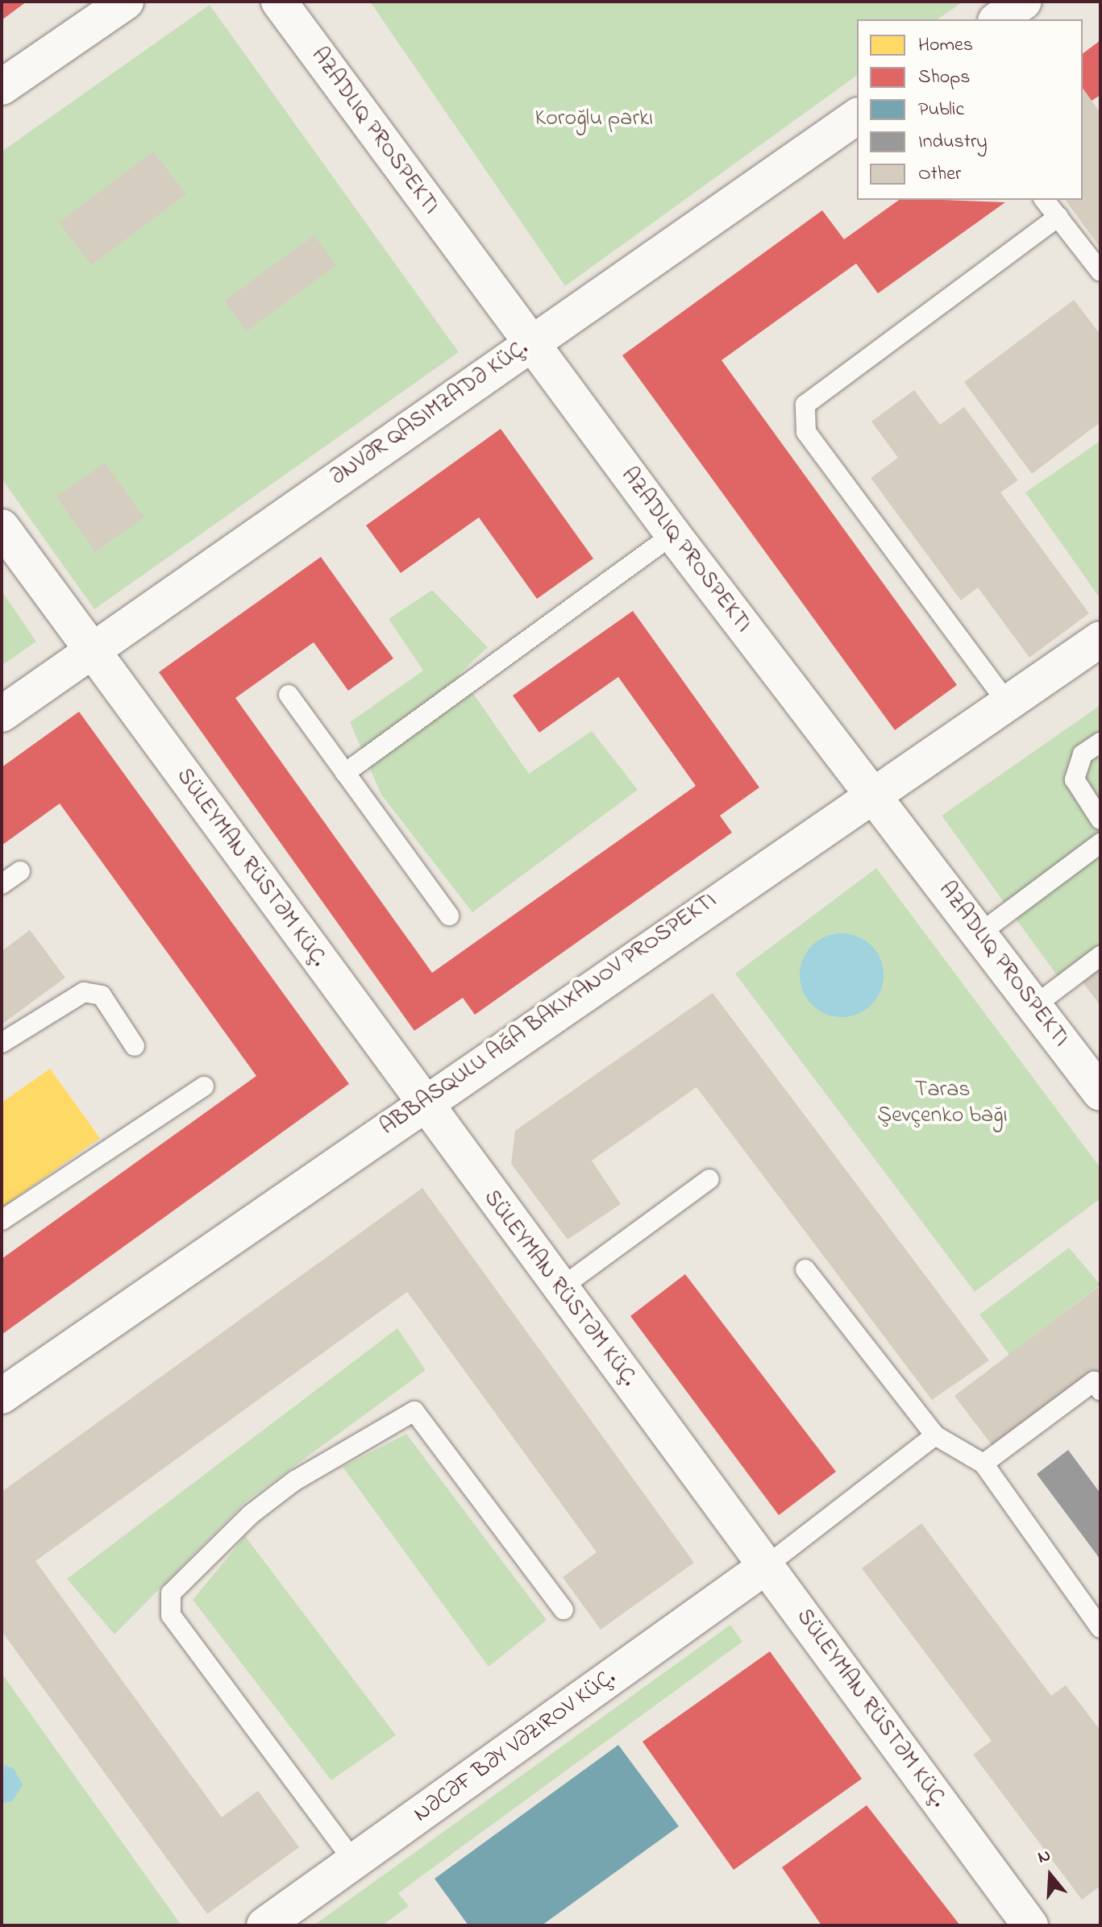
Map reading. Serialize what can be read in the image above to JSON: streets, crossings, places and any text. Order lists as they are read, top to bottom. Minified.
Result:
{"streets":{"main road":["SÜLEYMAN RÜSTƏM KÜÇ.","NƏCƏF BƏY VƏZIROV KÜÇ."]},"crossings":[["SÜLEYMAN RÜSTƏM KÜÇ.","NƏCƏF BƏY VƏZIROV KÜÇ."]],"parks":["Koroğlu parkı","Taras Şevçenko bağı"],"legend":["Homes","Shops","Public","Industry","Other"],"north":"top"}
